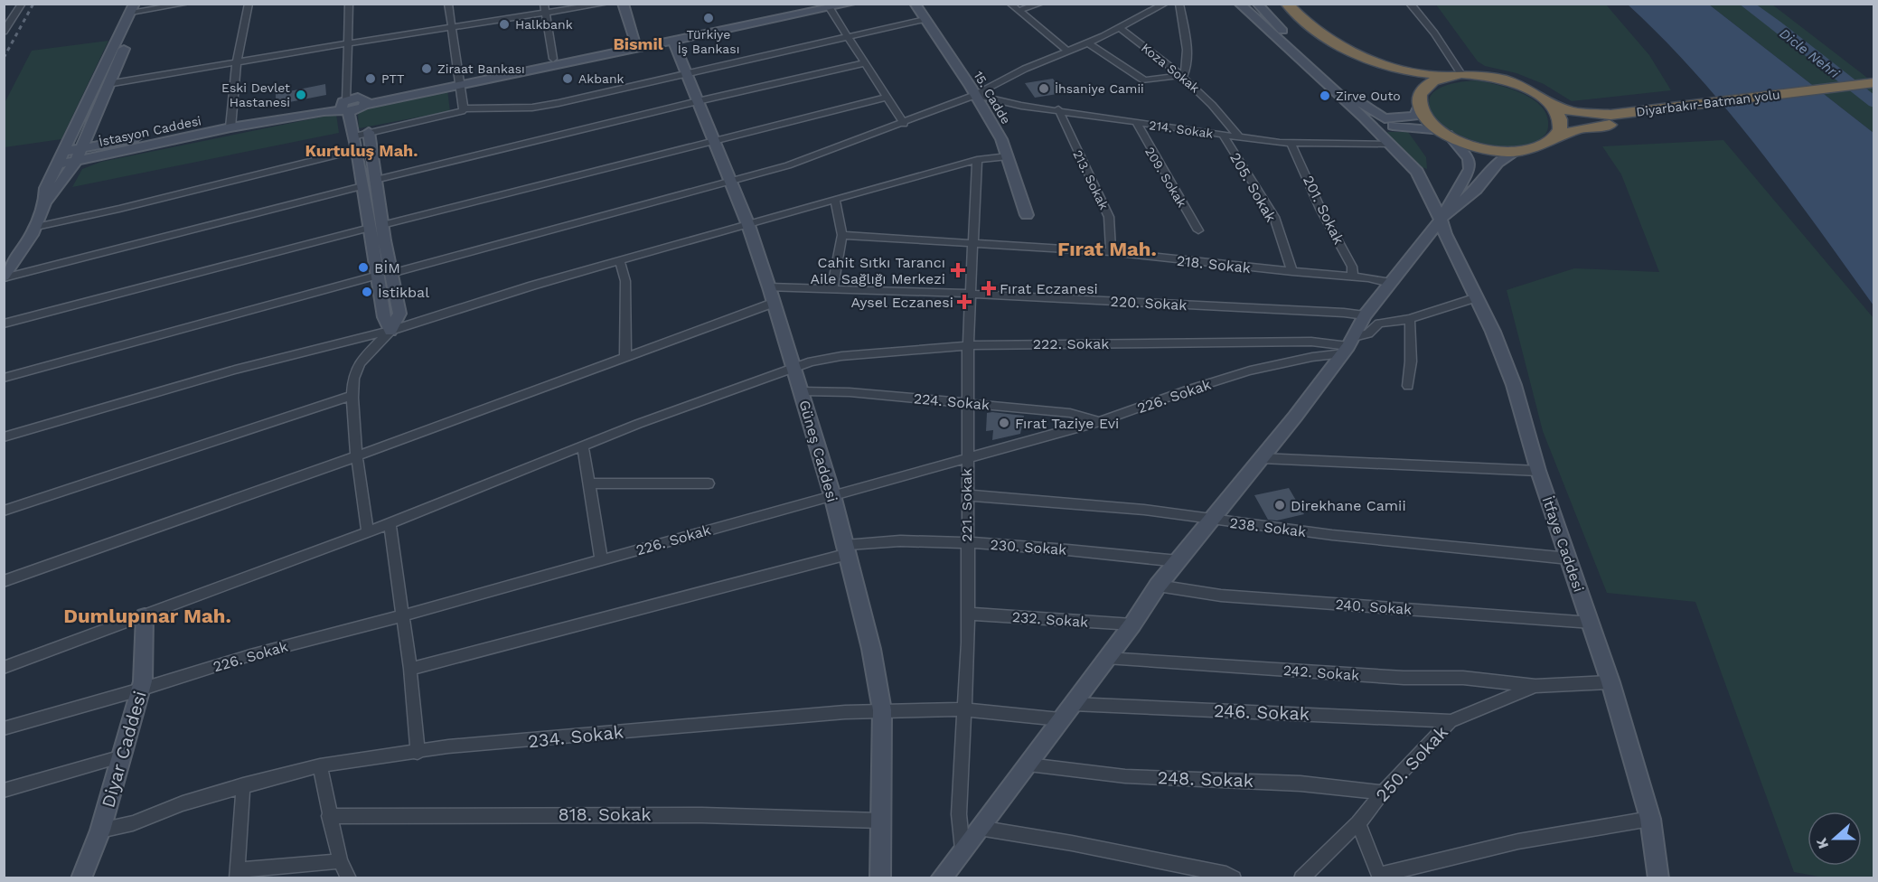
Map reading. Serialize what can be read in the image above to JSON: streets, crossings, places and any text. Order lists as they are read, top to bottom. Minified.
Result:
{"streets":{"highway":["Diyarbakır-Batman yolu"],"street":["Koza Sokak","15. Cadde","214. Sokak","İstasyon Caddesi","209. Sokak","213. Sokak","205. Sokak","201. Sokak","218. Sokak","220. Sokak","222. Sokak","226. Sokak","224. Sokak","Güneş Caddesi","221. Sokak","238. Sokak","İtfaye Caddesi","230. Sokak","240. Sokak","232. Sokak","242. Sokak","246. Sokak","234. Sokak","Diyar Caddesi","250. Sokak","248. Sokak","818. Sokak"]},"crossings":[["Koza Sokak","214. Sokak"],["15. Cadde","214. Sokak"],["214. Sokak","209. Sokak"],["214. Sokak","213. Sokak"],["214. Sokak","205. Sokak"],["214. Sokak","201. Sokak"],["214. Sokak","İtfaye Caddesi"],["213. Sokak","218. Sokak"],["205. Sokak","218. Sokak"],["201. Sokak","218. Sokak"],["218. Sokak","221. Sokak"],["220. Sokak","Güneş Caddesi"],["220. Sokak","221. Sokak"],["222. Sokak","226. Sokak"],["222. Sokak","Güneş Caddesi"],["222. Sokak","221. Sokak"],["222. Sokak","Diyar Caddesi"],["226. Sokak","224. Sokak"],["226. Sokak","Güneş Caddesi"],["226. Sokak","221. Sokak"],["226. Sokak","Diyar Caddesi"],["224. Sokak","Güneş Caddesi"],["224. Sokak","221. Sokak"],["Güneş Caddesi","230. Sokak"],["Güneş Caddesi","234. Sokak"],["Güneş Caddesi","818. Sokak"],["221. Sokak","238. Sokak"],["221. Sokak","230. Sokak"],["221. Sokak","232. Sokak"],["221. Sokak","234. Sokak"],["238. Sokak","İtfaye Caddesi"],["İtfaye Caddesi","240. Sokak"],["İtfaye Caddesi","250. Sokak"],["242. Sokak","250. Sokak"],["246. Sokak","250. Sokak"],["234. Sokak","Diyar Caddesi"],["250. Sokak","248. Sokak"]],"districts":["Bismil","Kurtuluş Mah.","Fırat Mah.","Dumlupınar Mah."],"water":["Dicle Nehri"],"places":{"other":["Türkiye İş Bankası","Halkbank","Ziraat Bankası","PTT","Akbank","İhsaniye Camii","Eski Devlet Hastanesi","Zirve Outo","BİM","İstikbal","Fırat Taziye Evi","Direkhane Camii"],"health":["Cahit Sıtkı Tarancı Aile Sağlığı Merkezi","Fırat Eczanesi","Aysel Eczanesi"]},"north":"left"}
